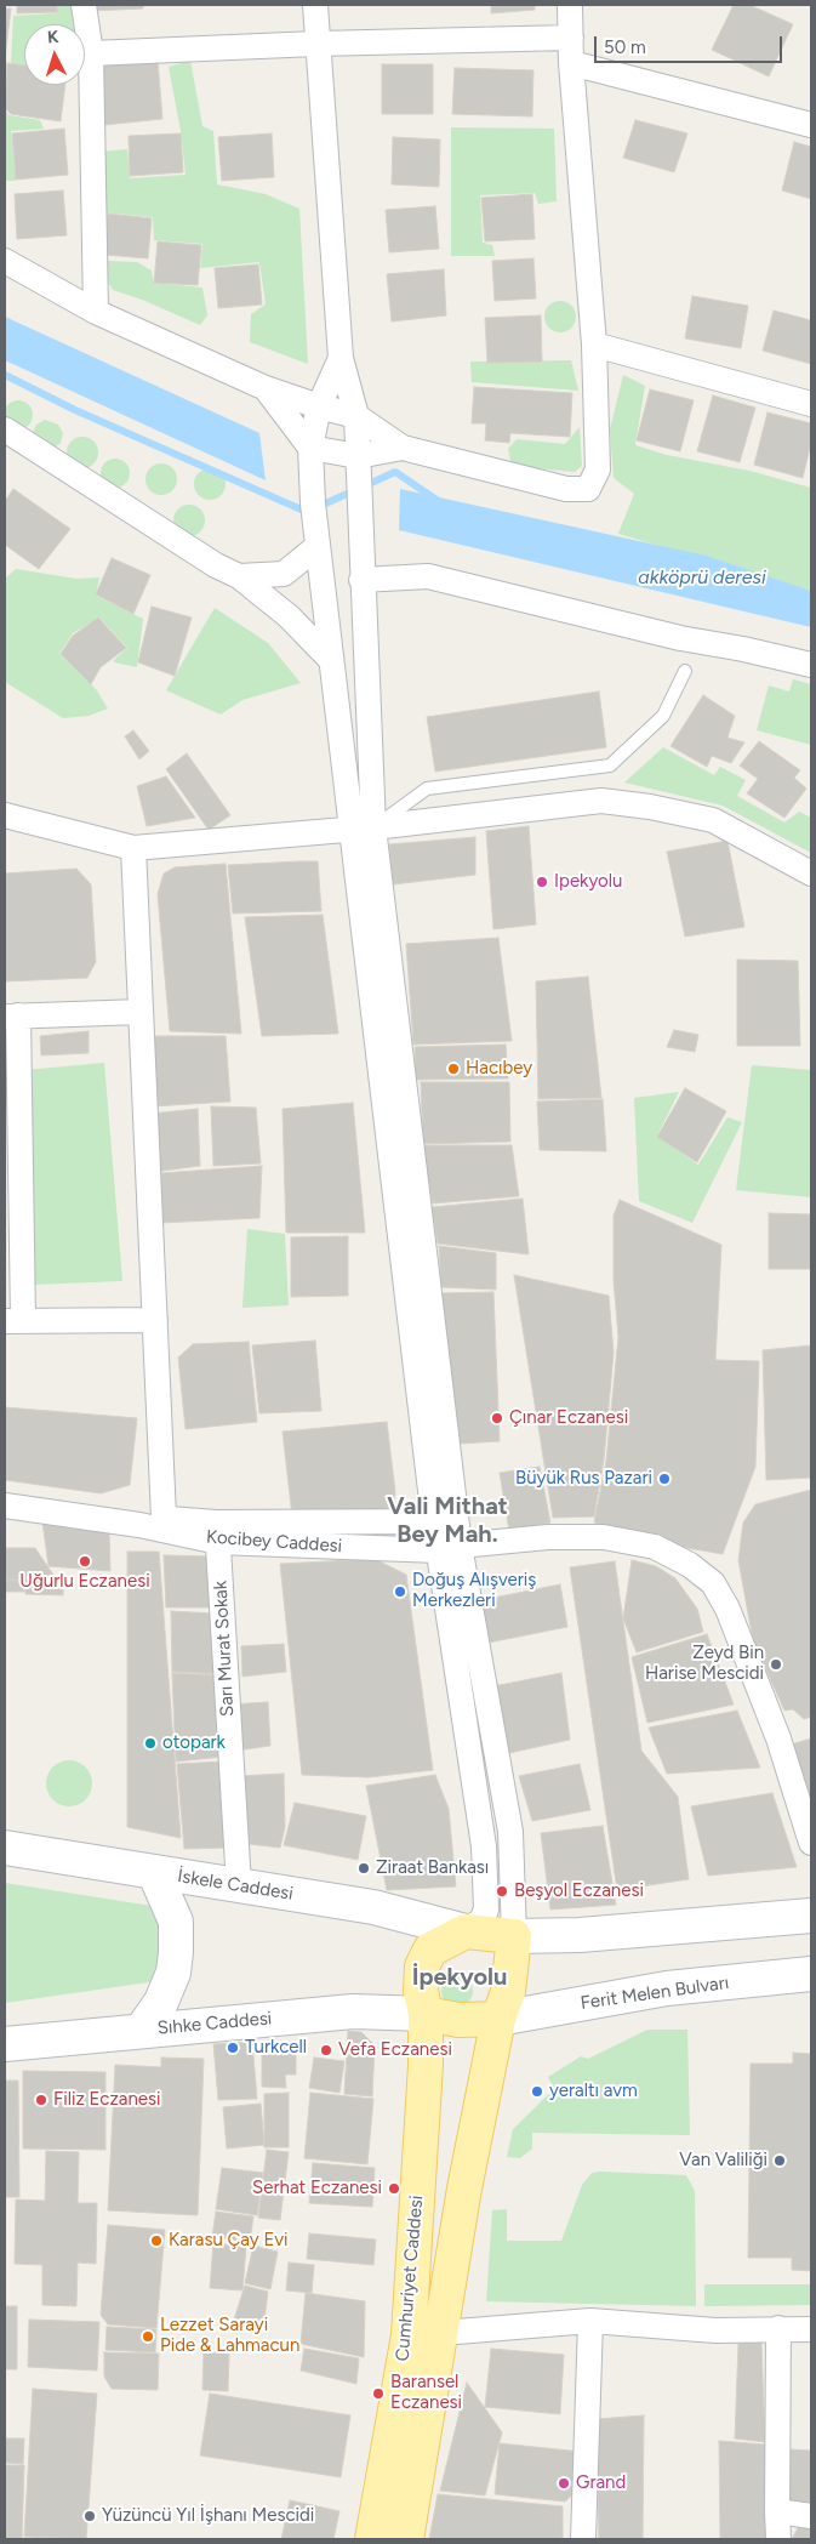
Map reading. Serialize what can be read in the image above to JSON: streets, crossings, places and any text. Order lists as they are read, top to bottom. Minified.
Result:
{"streets":{"main road":["İskele Caddesi","Ferit Melen Bulvarı","Sıhke Caddesi","Cumhuriyet Caddesi"],"street":["Kocibey Caddesi","Sarı Murat Sokak"]},"crossings":[["Kocibey Caddesi","Sarı Murat Sokak"],["Sarı Murat Sokak","İskele Caddesi"],["İskele Caddesi","Ferit Melen Bulvarı"],["İskele Caddesi","Sıhke Caddesi"],["İskele Caddesi","Cumhuriyet Caddesi"],["Ferit Melen Bulvarı","Sıhke Caddesi"],["Ferit Melen Bulvarı","Cumhuriyet Caddesi"],["Sıhke Caddesi","Cumhuriyet Caddesi"]],"districts":["Vali Mithat Bey Mah.","İpekyolu"],"water":["akköprü deresi"],"places":["Ipekyolu","Hacıbey","Çınar Eczanesi","Büyük Rus Pazari","Uğurlu Eczanesi","Doğuş Alışveriş Merkezleri","Zeyd Bin Harise Mescidi","otopark","Ziraat Bankası","Beşyol Eczanesi","Turkcell","Vefa Eczanesi","yeraltı avm","Filiz Eczanesi","Van Valiliği","Serhat Eczanesi","Karasu Çay Evi","Lezzet Sarayi Pide & Lahmacun","Baransel Eczanesi","Grand","Yüzüncü Yıl İşhanı Mescidi"],"scale_bar":"50 m","north":"top"}
